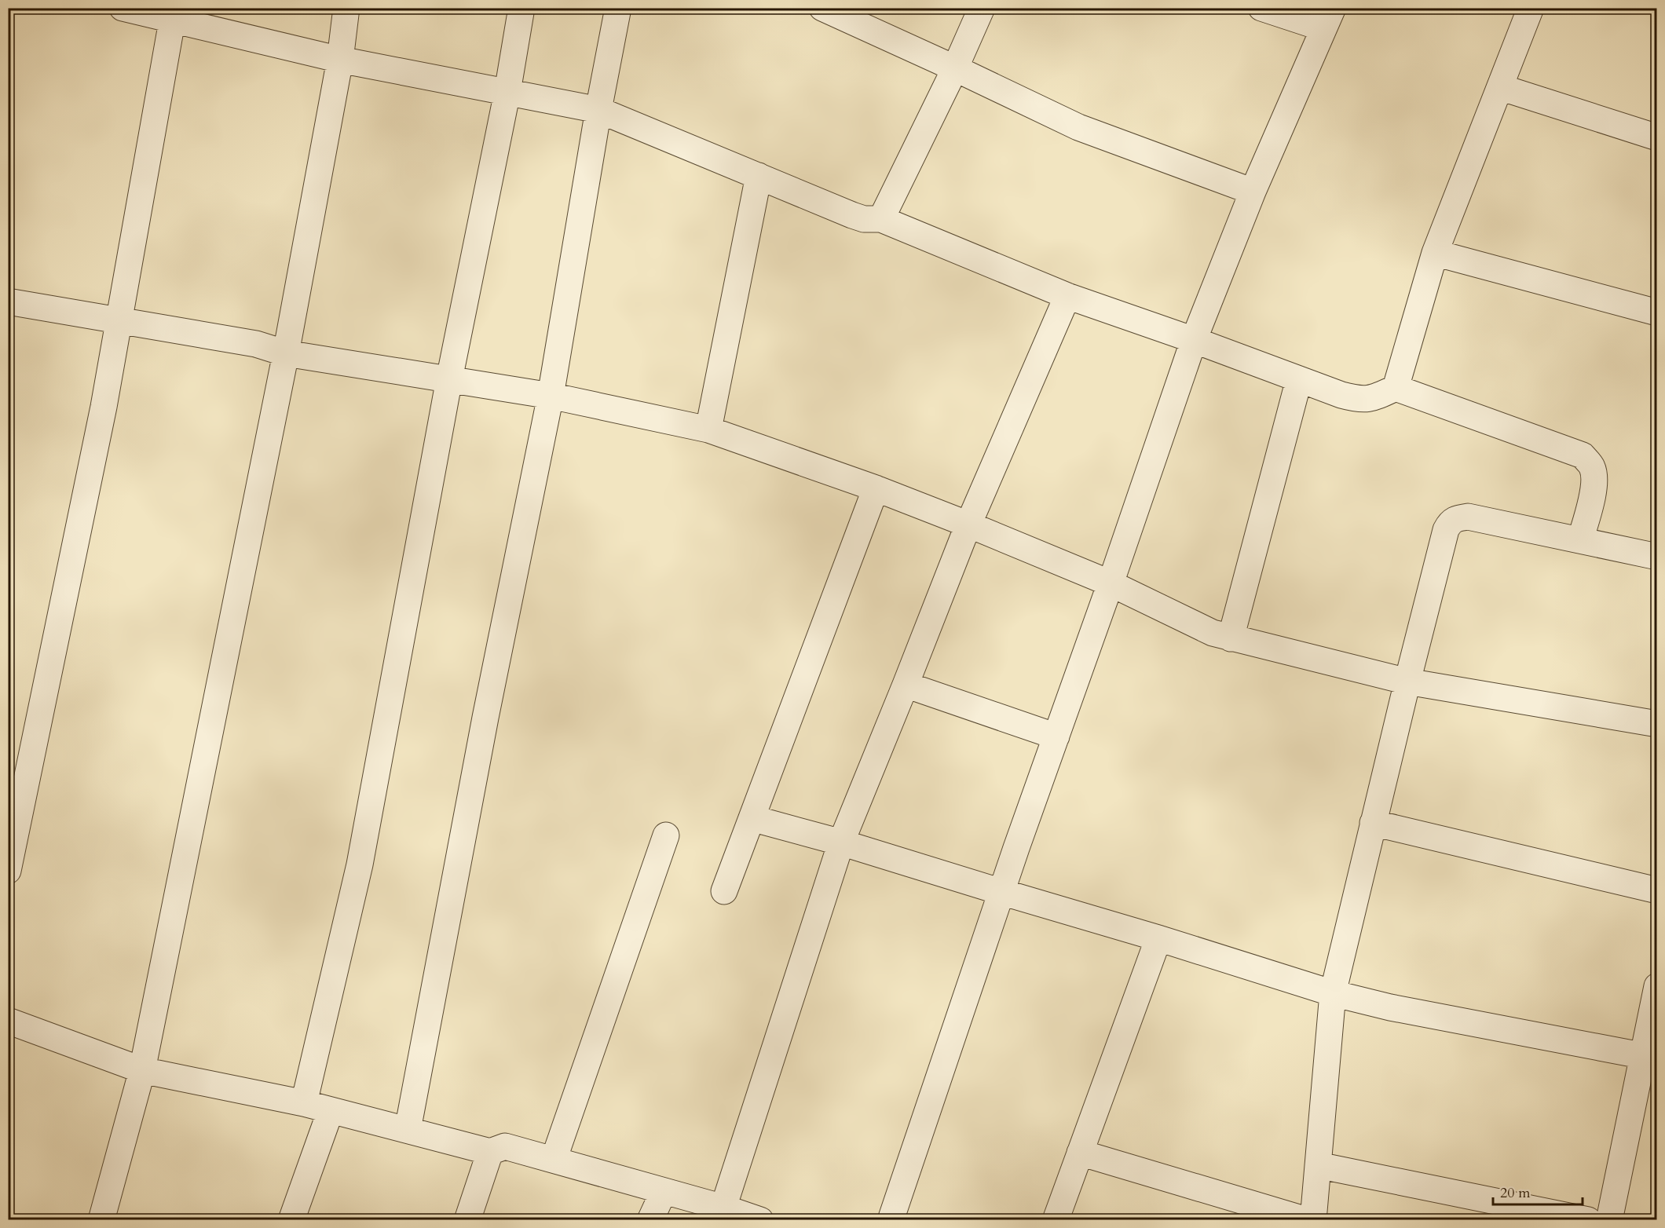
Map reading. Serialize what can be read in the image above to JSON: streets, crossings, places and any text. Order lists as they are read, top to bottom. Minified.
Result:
{"scale_bar":"20 m"}
